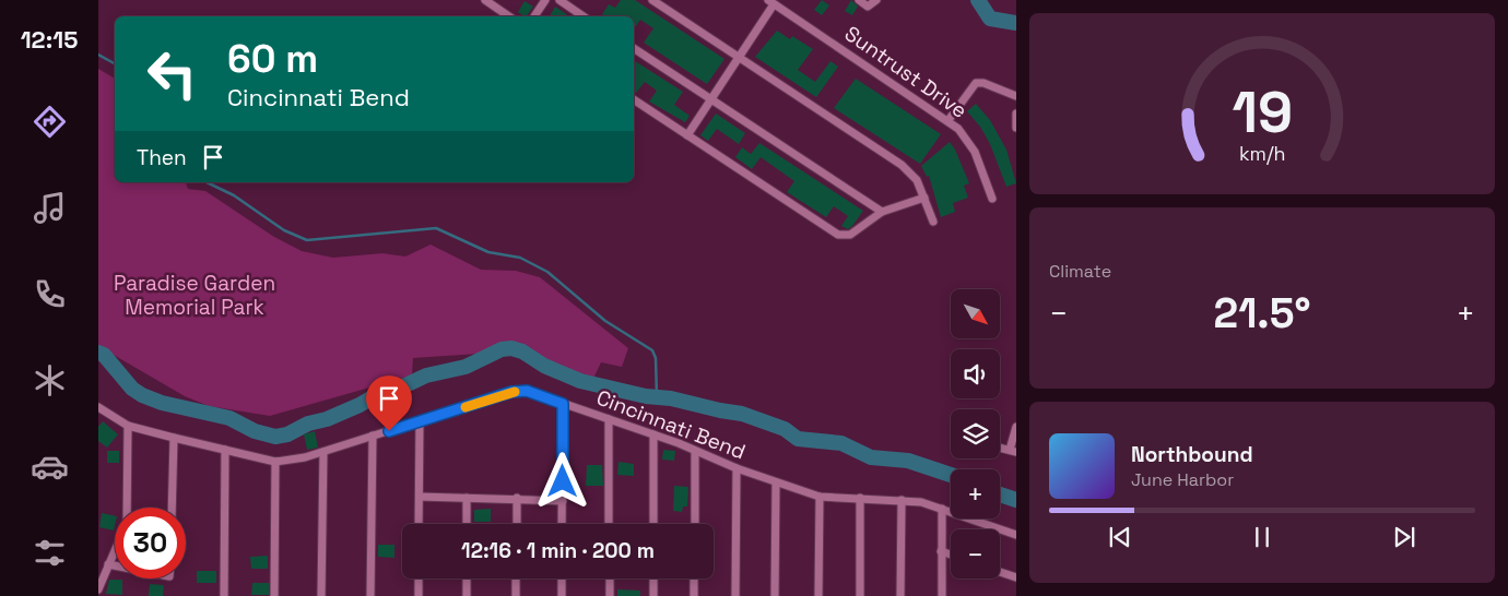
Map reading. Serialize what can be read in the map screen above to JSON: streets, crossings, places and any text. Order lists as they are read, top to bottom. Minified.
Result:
{"streets":{"street":["Suntrust Drive","Cincinnati Bend"]},"parks":["Paradise Garden Memorial Park"],"north":"bottom right","page":{"tabs":"12:15","turn":["60 m","Cincinnati Bend"],"then":"Then","tile":"Climate","map_buttons":["+","−"],"heat":["−","21.5°","+"],"song":["Northbound","June Harbor"],"limit":"30","trip":"12:16 · 1 min · 200 m","gauge":["19","km/h"]}}
